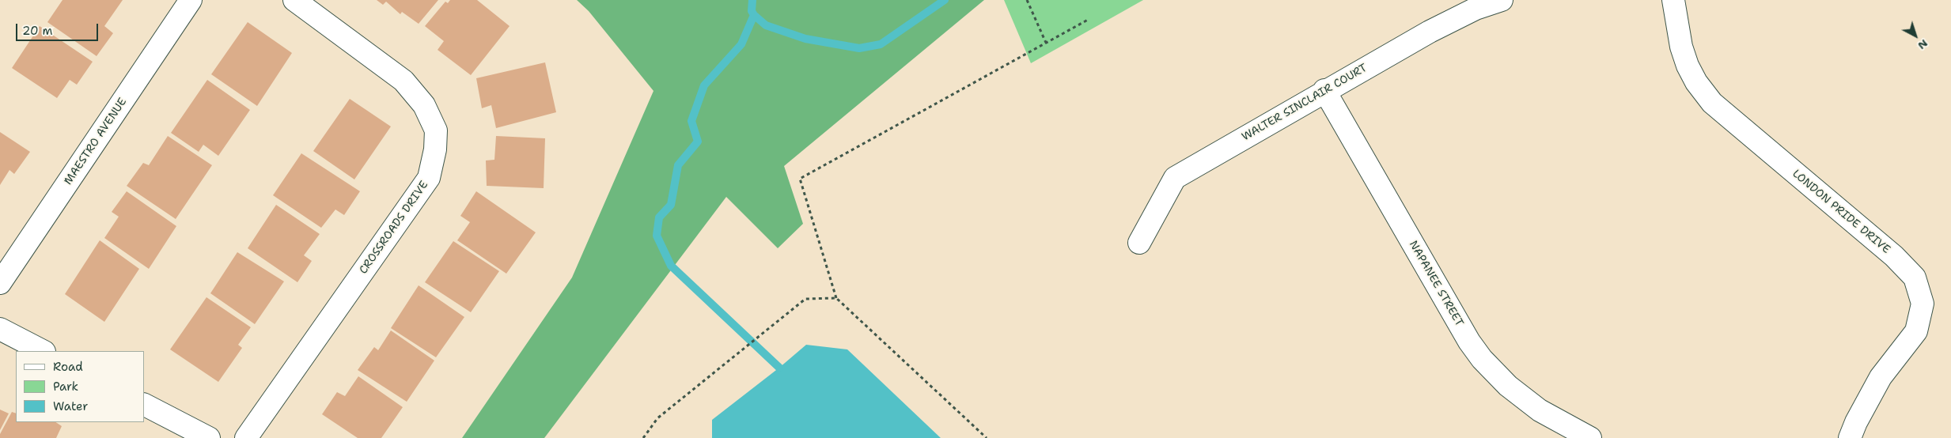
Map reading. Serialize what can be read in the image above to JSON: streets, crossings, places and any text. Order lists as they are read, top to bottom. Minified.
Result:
{"streets":{"street":["WALTER SINCLAIR COURT","MAESTRO AVENUE","LONDON PRIDE DRIVE","CROSSROADS DRIVE","NAPANEE STREET"]},"crossings":[["WALTER SINCLAIR COURT","NAPANEE STREET"]],"legend":["Road","Park","Water"],"scale_bar":"20 m","north":"bottom right"}
